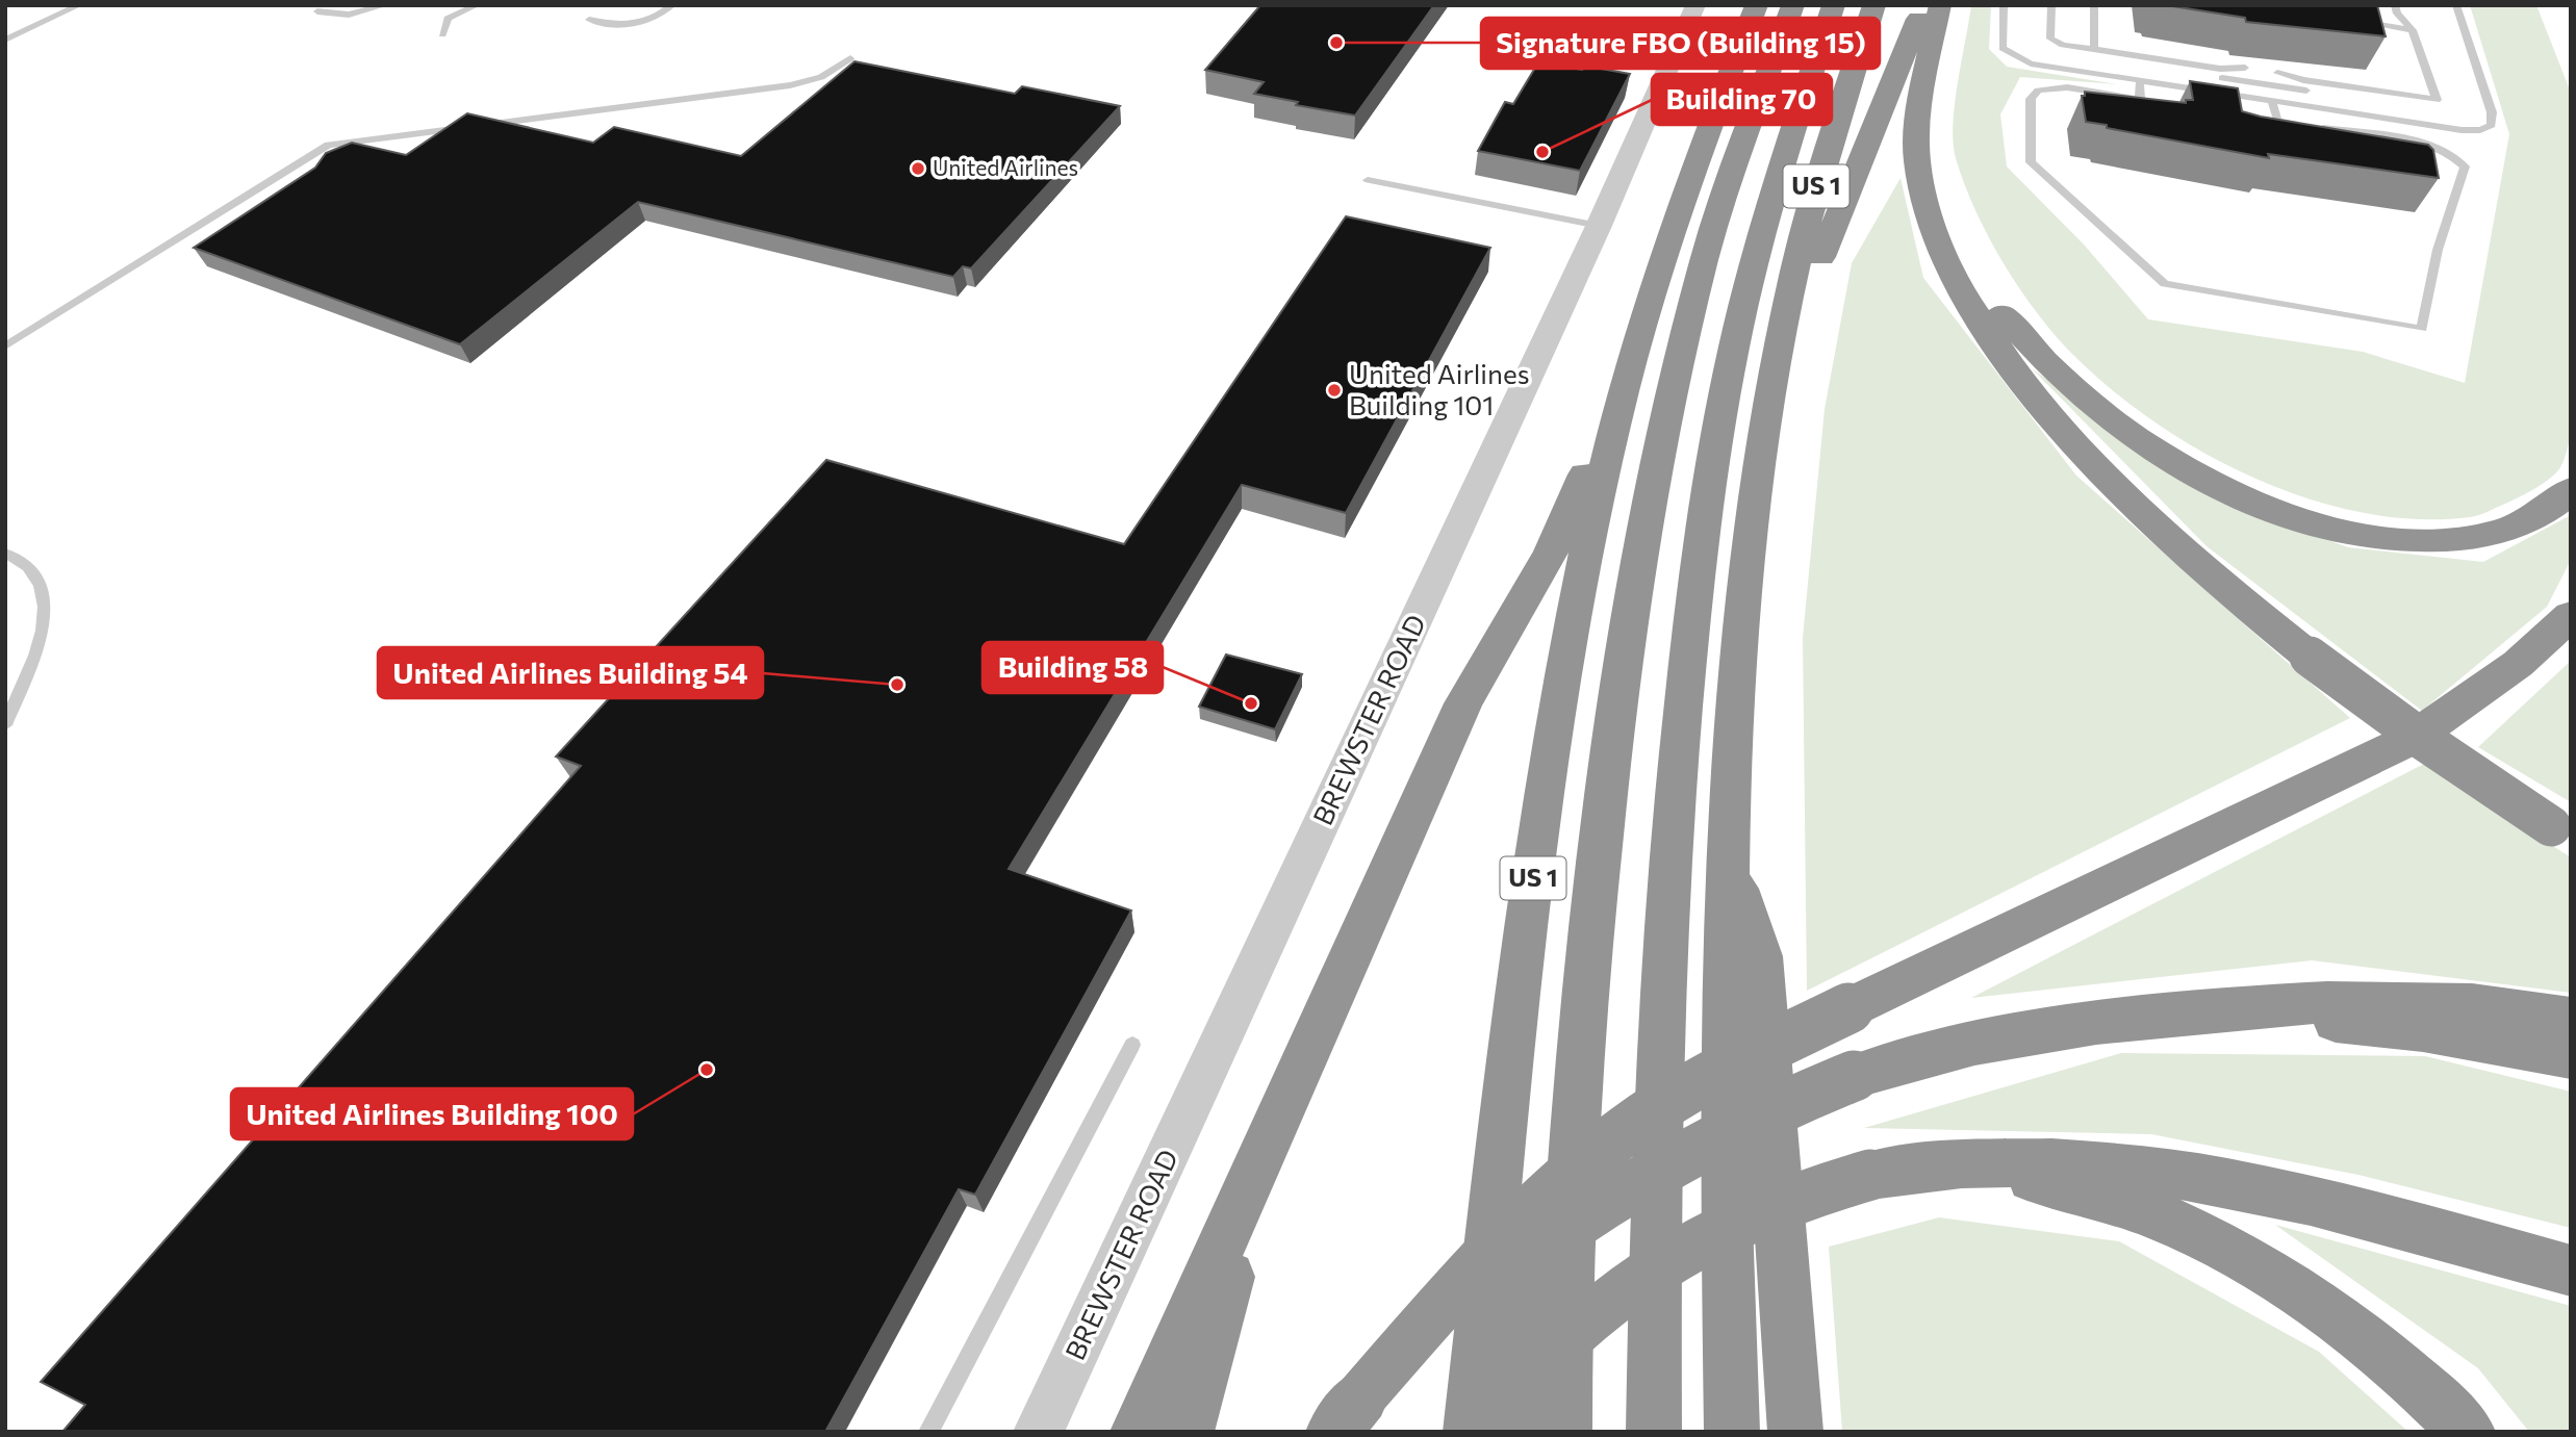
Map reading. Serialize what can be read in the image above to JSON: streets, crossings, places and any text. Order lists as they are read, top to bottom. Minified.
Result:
{"streets":{"highway":["US 1"],"street":["BREWSTER ROAD"]},"places":["Signature FBO (Building 15)","Building 70","United Airlines","United Airlines Building 101","United Airlines Building 54","Building 58","United Airlines Building 100"]}
